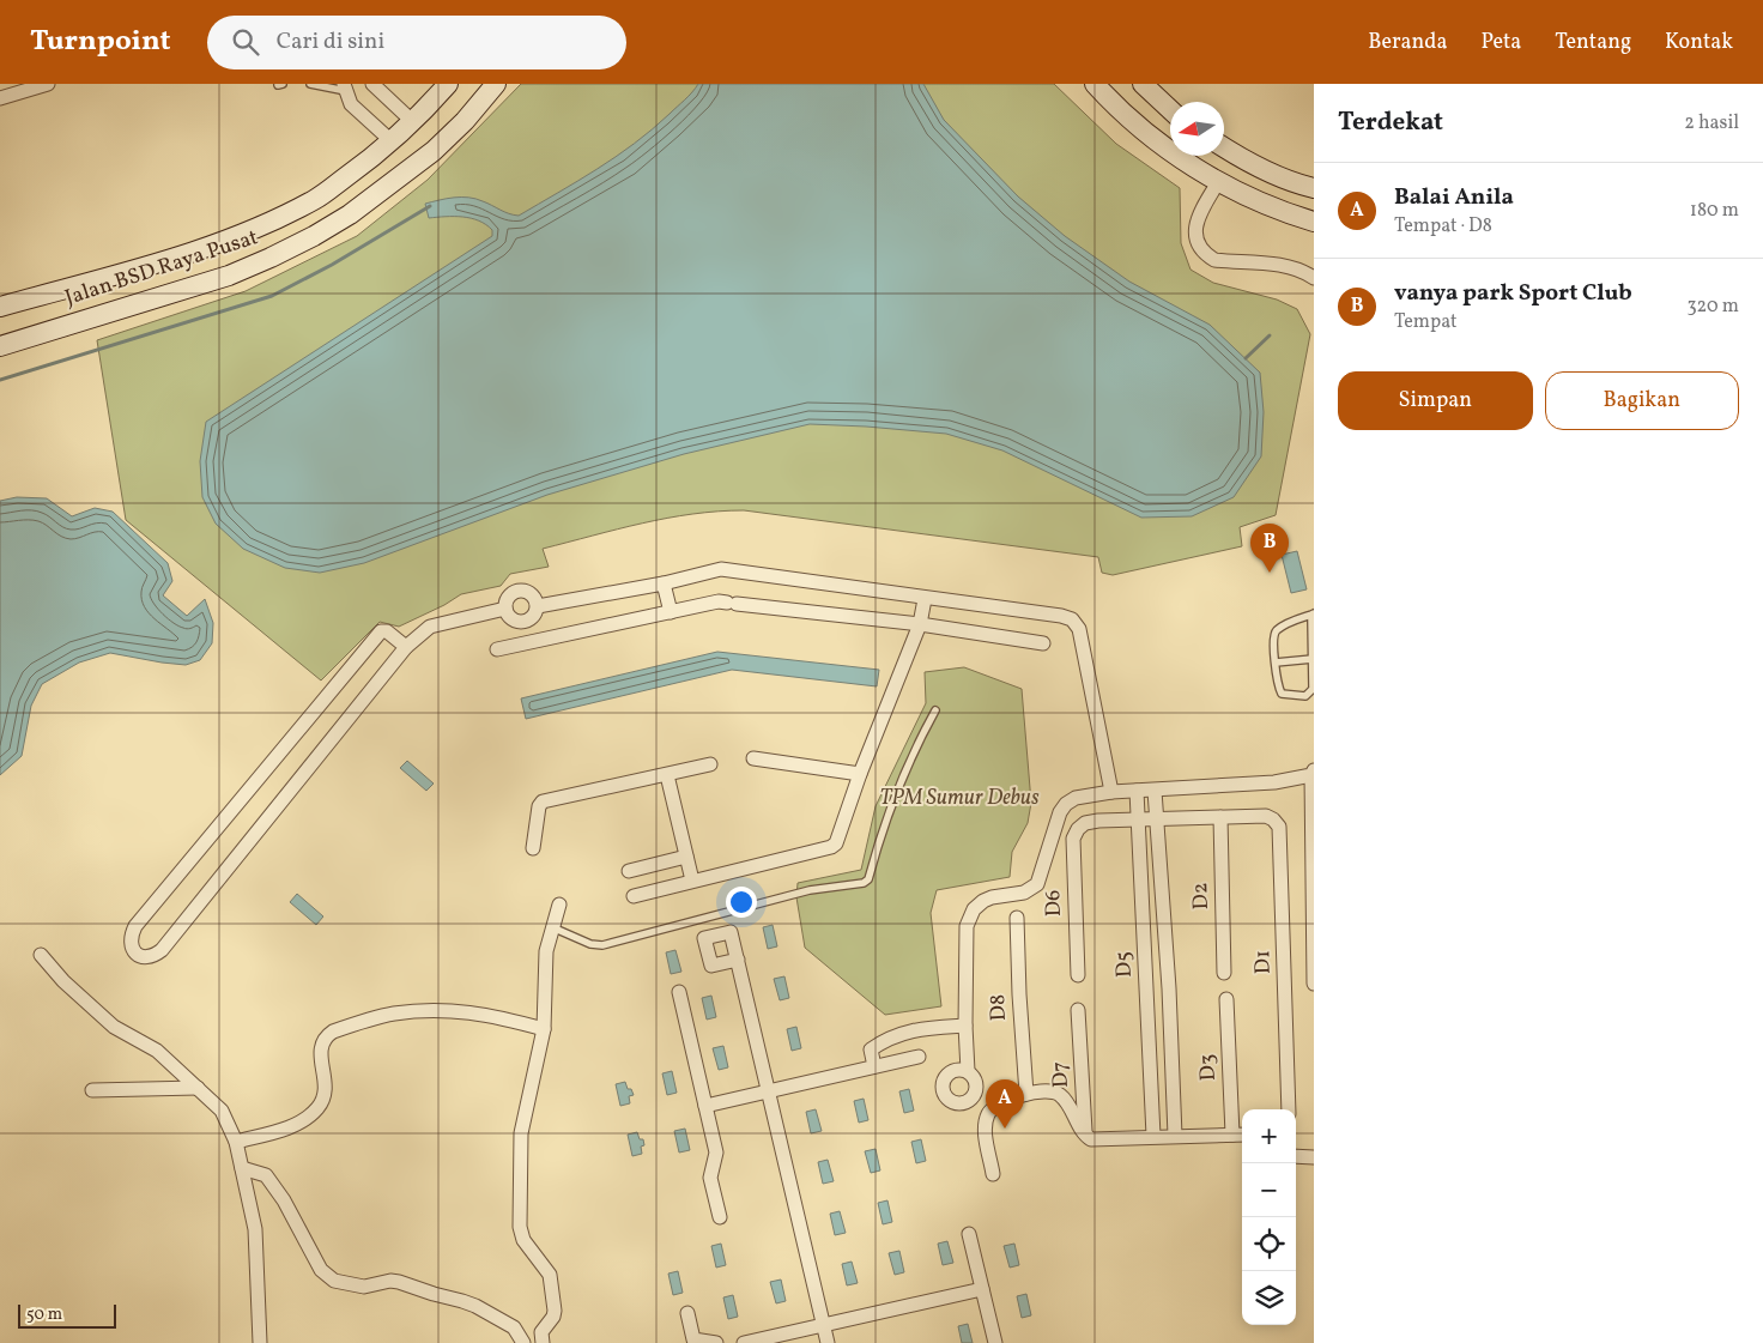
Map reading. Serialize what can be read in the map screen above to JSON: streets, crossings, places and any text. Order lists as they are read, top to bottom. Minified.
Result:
{"streets":{"main road":["Jalan BSD Raya Pusat"],"street":["D2","D6","D1","D5","D8","D3","D7"]},"crossings":[["D2","D1"],["D6","D5"]],"parks":["TPM Sumur Debus"],"scale_bar":"50 m","north":"left","page":{"header":"Turnpoint","search":"Cari di sini","nav":["Beranda","Peta","Tentang","Kontak"],"heading":["Terdekat","2 hasil"],"list":[{"mark":"A","name":"Balai Anila","note":"Tempat · D8","value":"180 m"},{"mark":"B","name":"vanya park Sport Club","note":"Tempat","value":"320 m"}],"buttons":["Simpan","Bagikan"],"pins":["B","A"],"map_buttons":["+","−"],"scale":"50 m"}}
